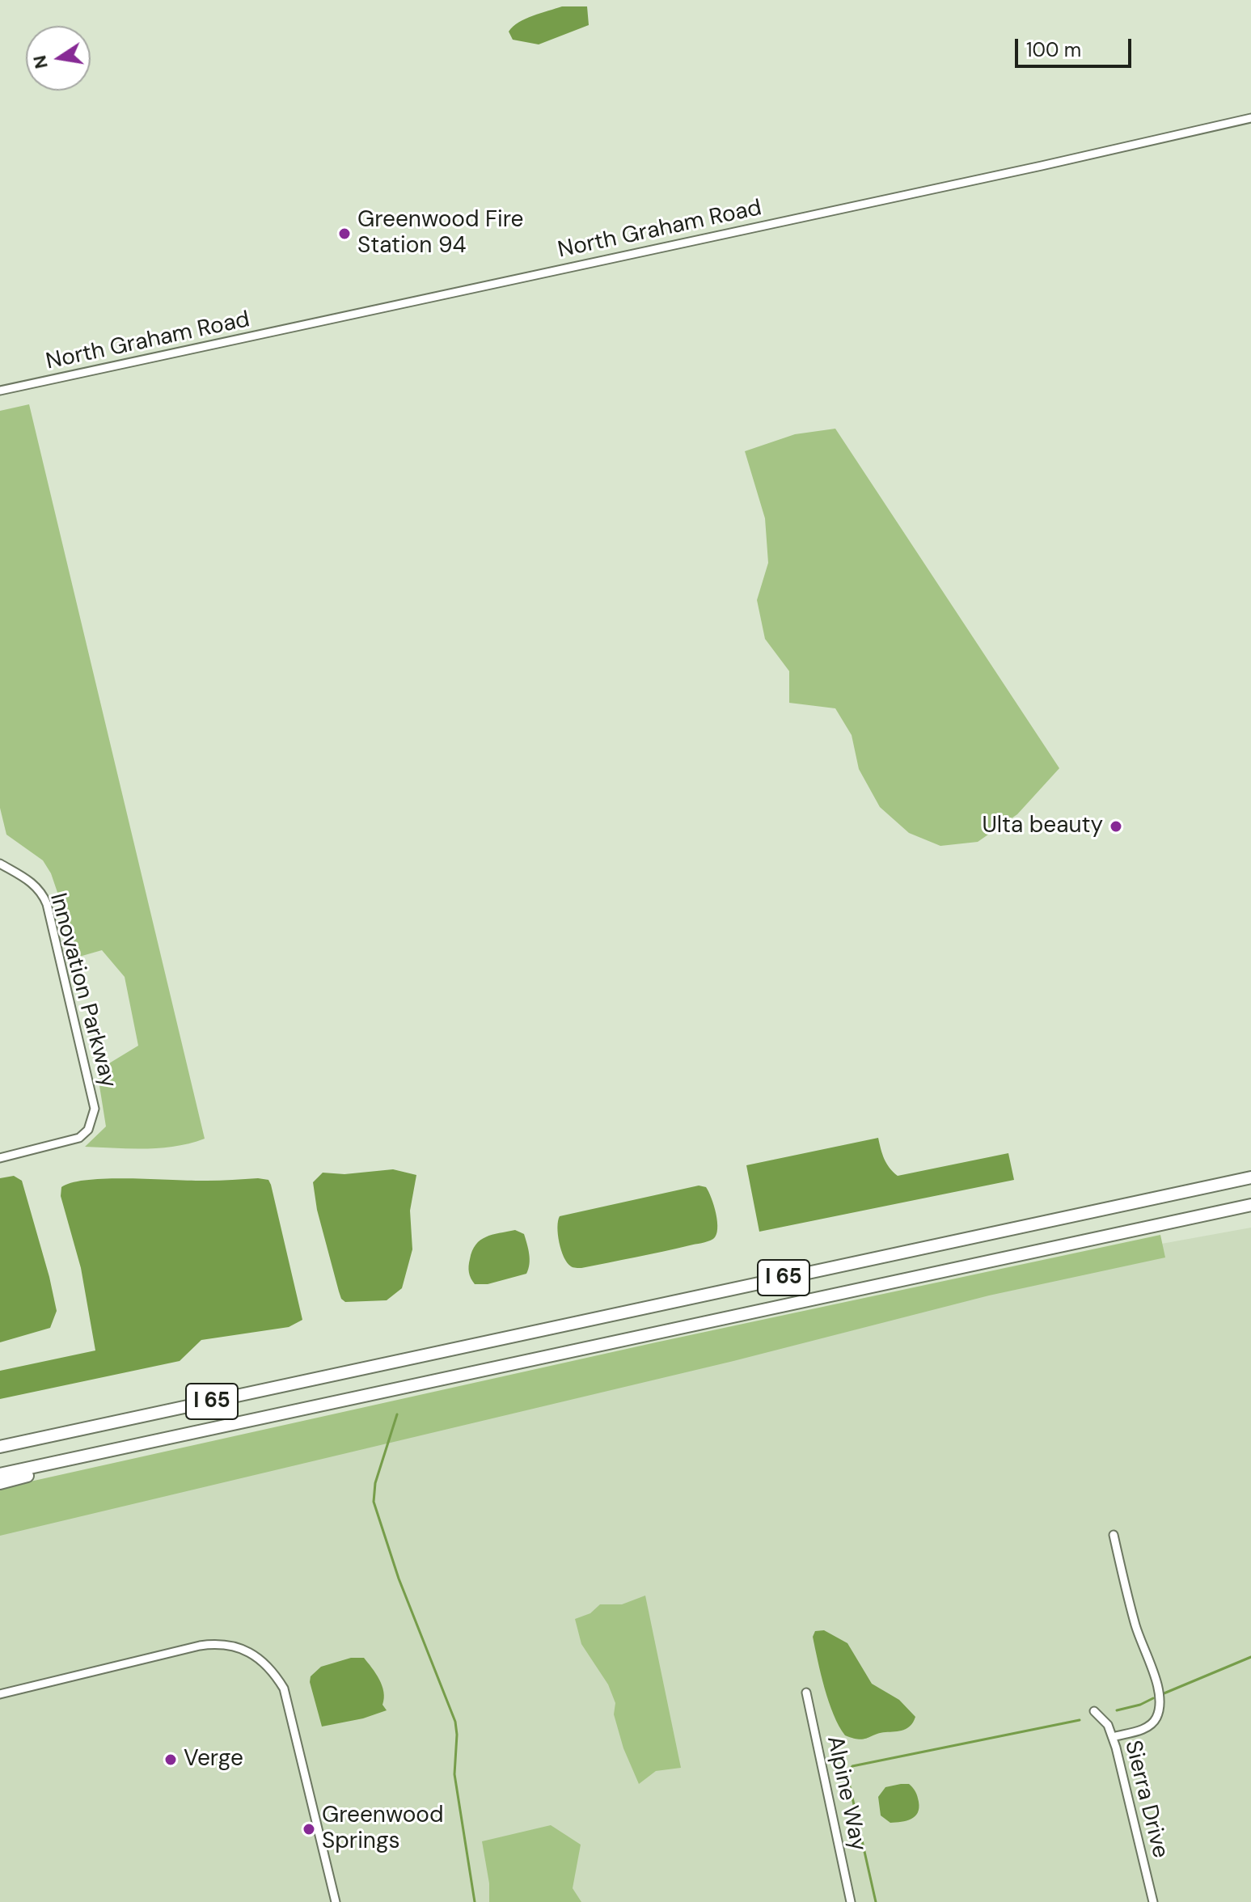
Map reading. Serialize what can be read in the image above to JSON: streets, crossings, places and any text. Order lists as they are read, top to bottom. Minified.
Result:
{"streets":{"highway":["I 65"],"street":["North Graham Road","Innovation Parkway","Alpine Way","Sierra Drive"]},"places":["Greenwood Fire Station 94","Ulta beauty","Verge","Greenwood Springs"],"scale_bar":"100 m","north":"left"}
